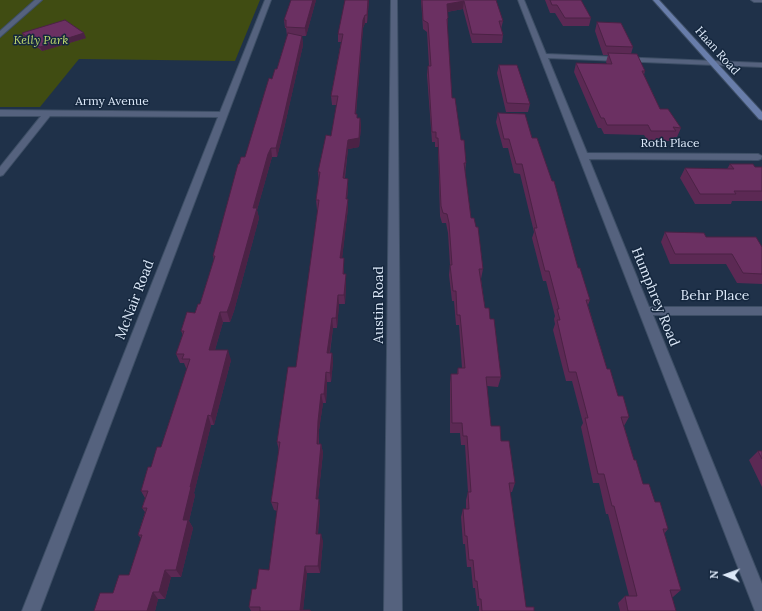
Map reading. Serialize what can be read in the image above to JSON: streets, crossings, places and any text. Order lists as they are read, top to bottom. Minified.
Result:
{"streets":{"street":["Haan Road","Army Avenue","Roth Place","Behr Place","Humphrey Road","McNair Road","Austin Road"]},"crossings":[["Army Avenue","McNair Road"],["Roth Place","Humphrey Road"],["Behr Place","Humphrey Road"]],"parks":["Kelly Park"],"north":"left"}
